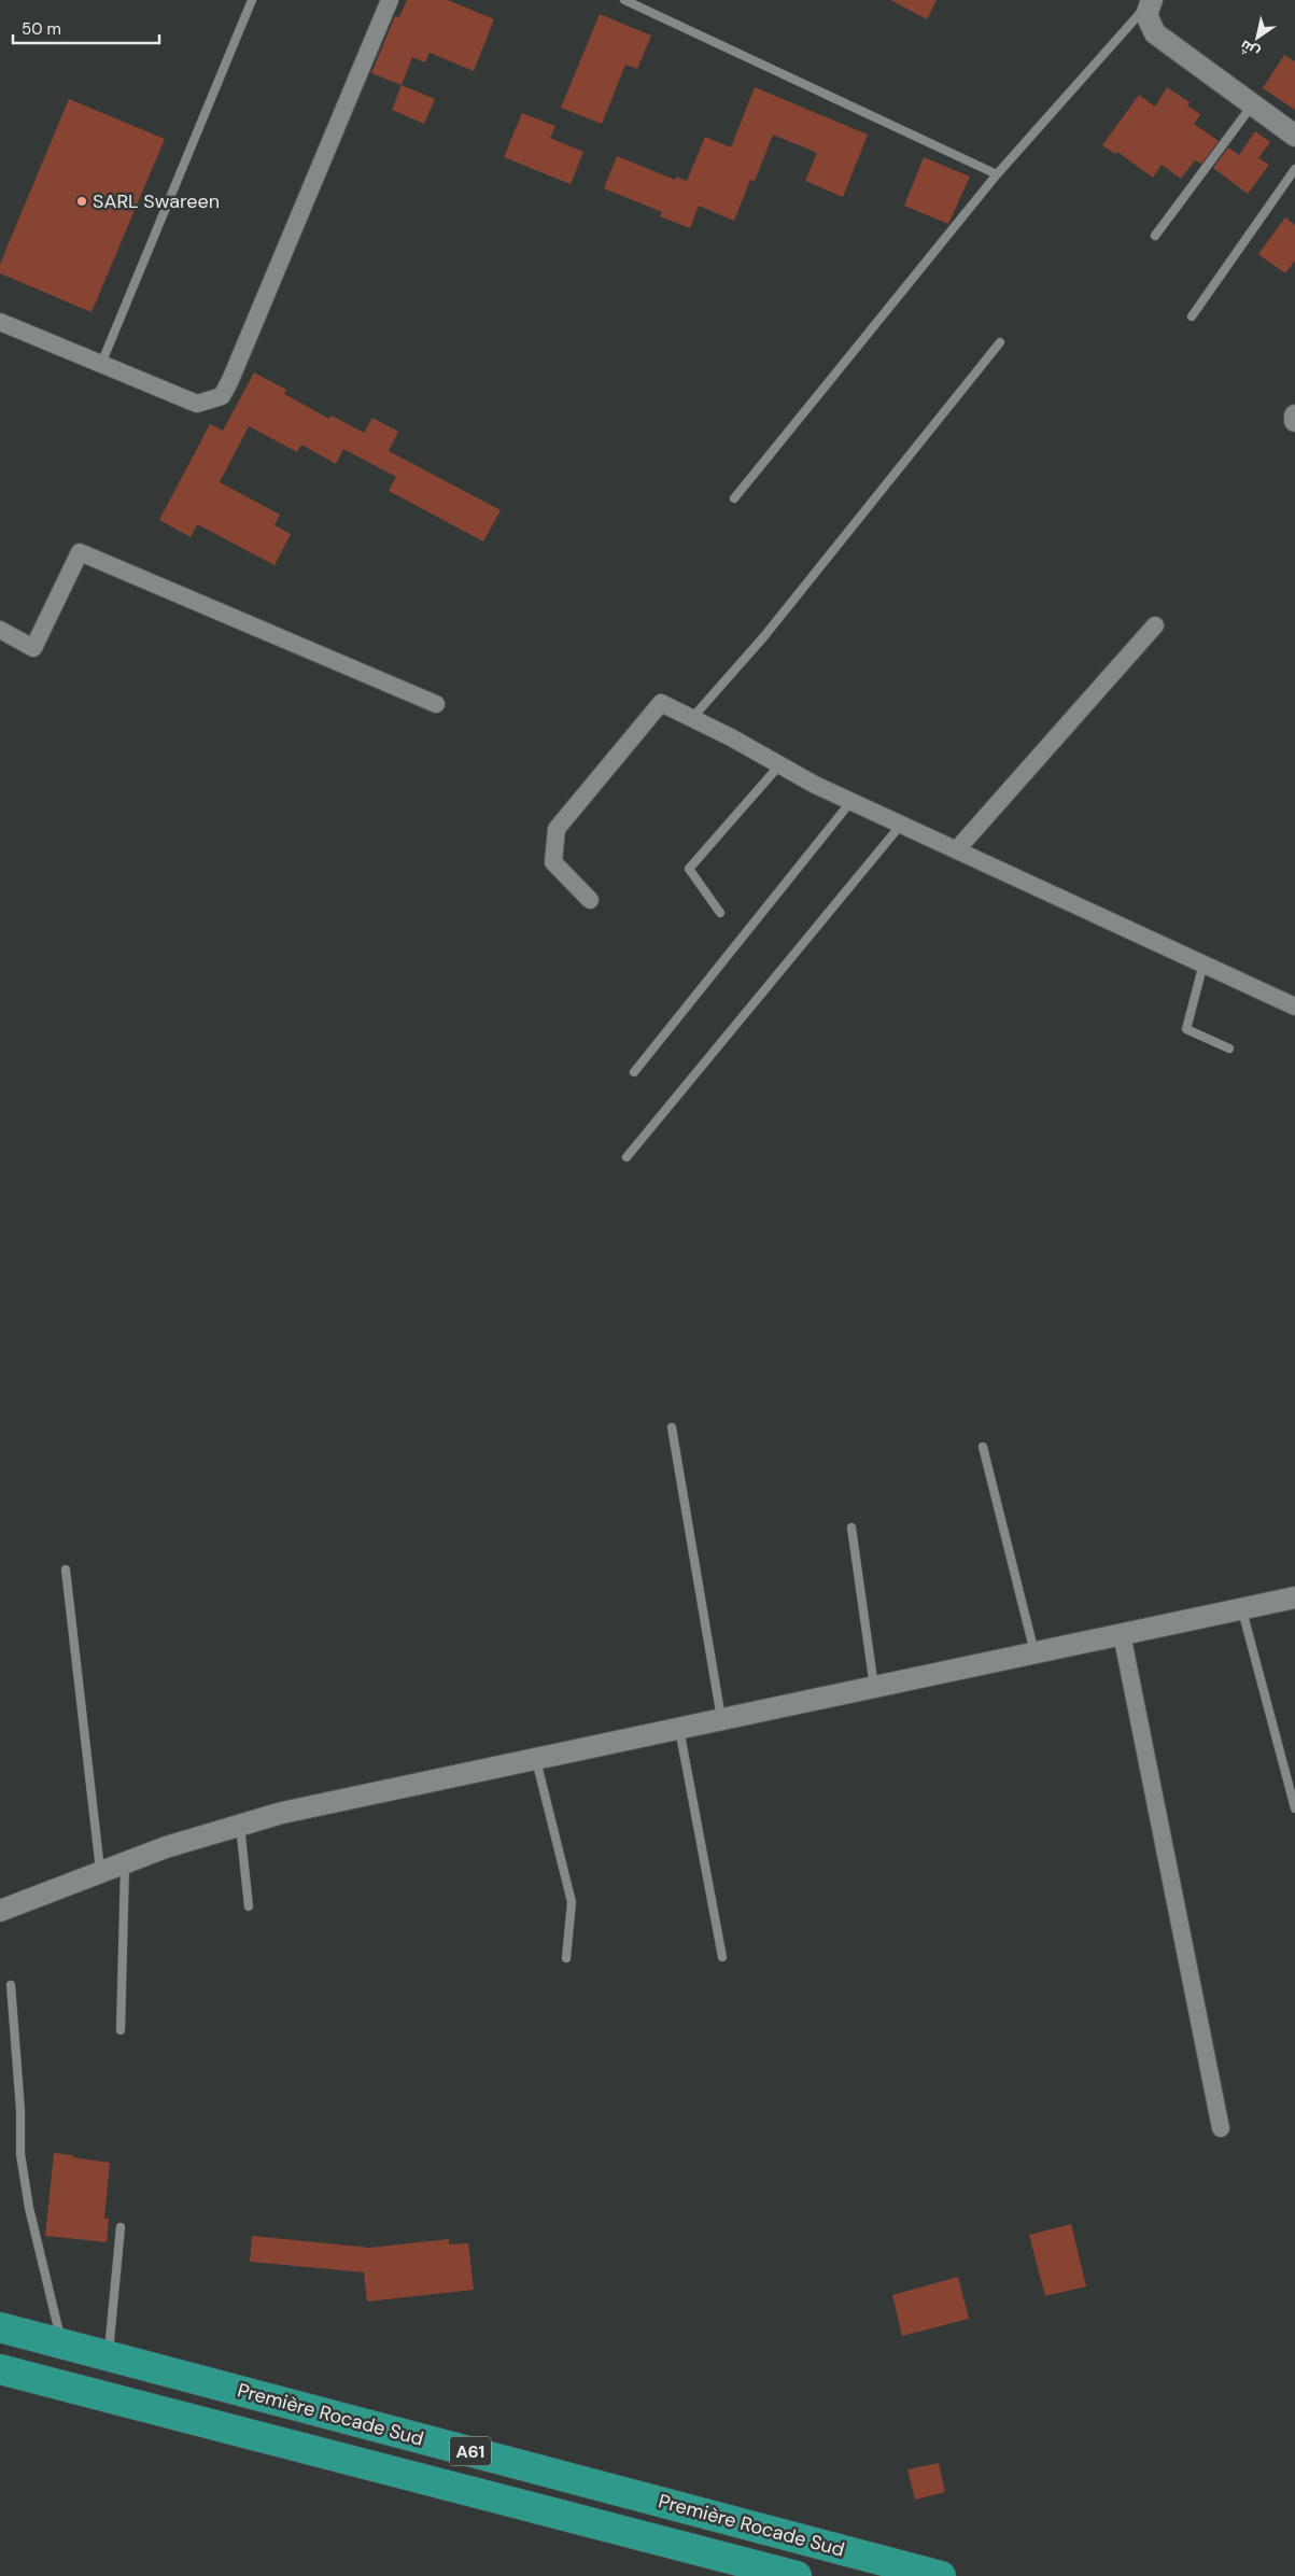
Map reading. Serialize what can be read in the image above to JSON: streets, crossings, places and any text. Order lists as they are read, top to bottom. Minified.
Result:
{"streets":{"highway":["Première Rocade Sud","A61"]},"places":["SARL Swareen"],"scale_bar":"50 m","north":"bottom left"}
